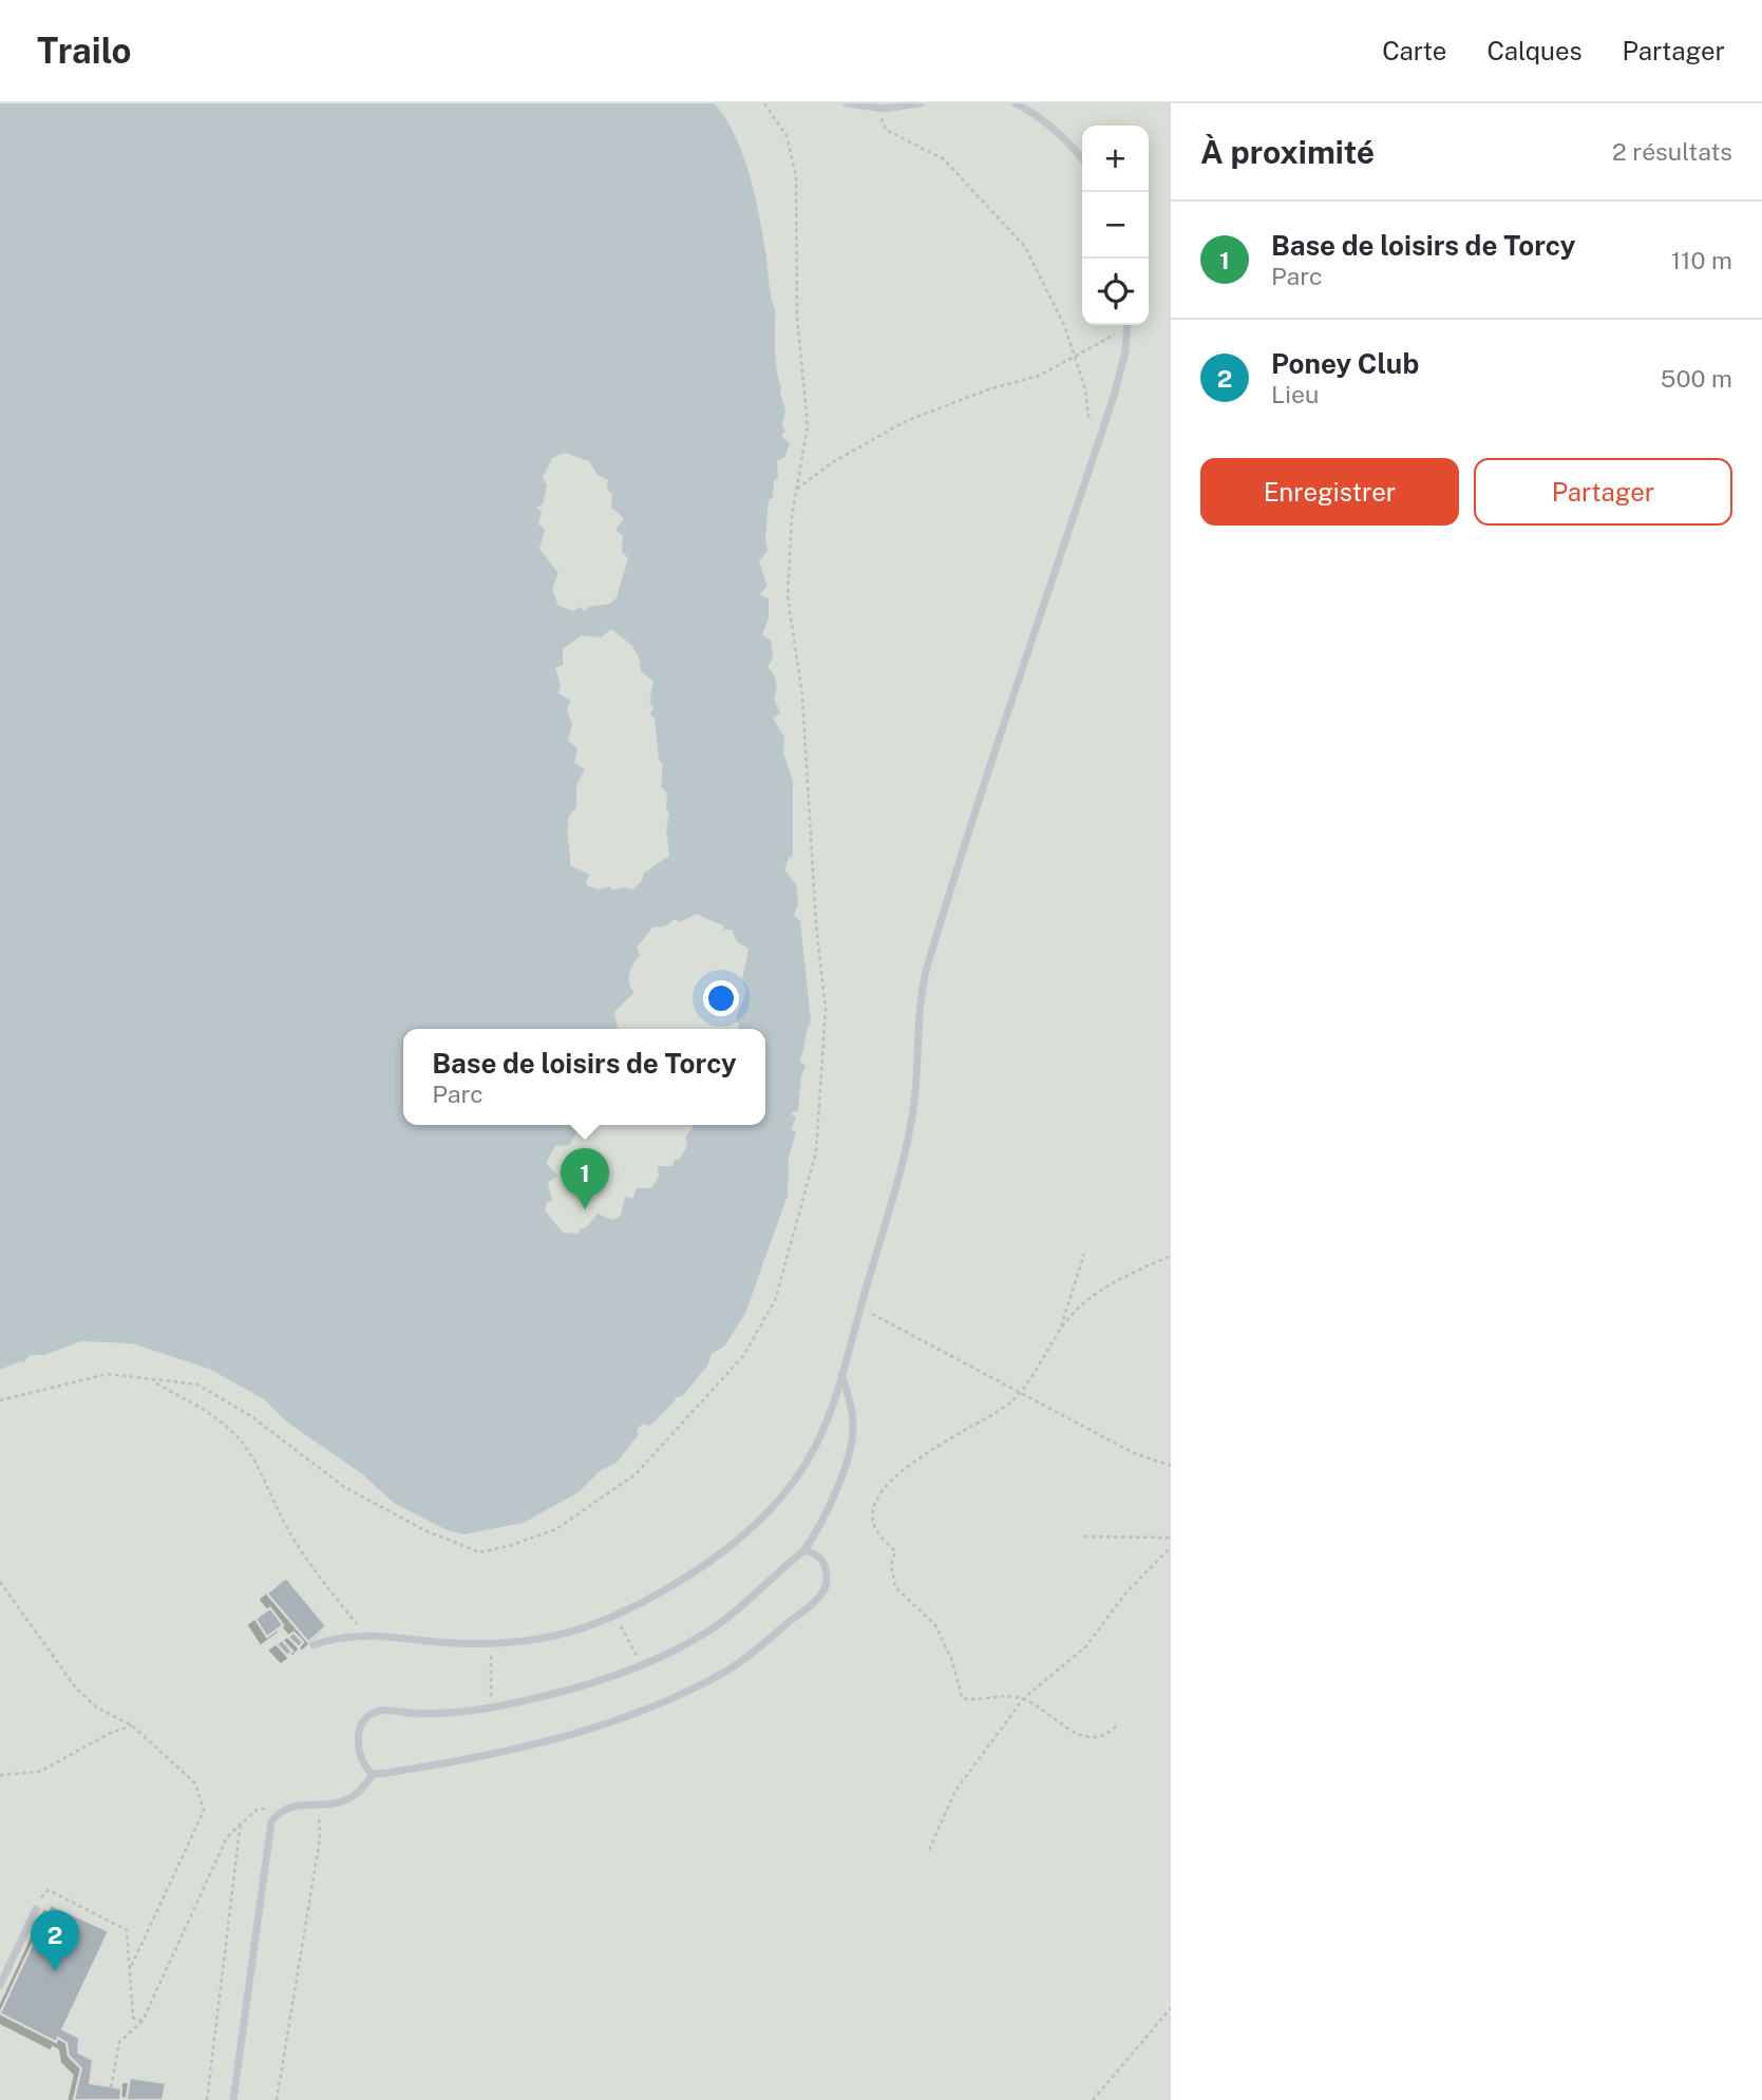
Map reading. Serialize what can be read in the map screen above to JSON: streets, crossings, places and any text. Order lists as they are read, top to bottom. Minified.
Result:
{"page":{"header":"Trailo","nav":["Carte","Calques","Partager"],"heading":["À proximité","2 résultats"],"map_buttons":["+","−"],"list":[{"mark":"1","name":"Base de loisirs de Torcy","note":"Parc","value":"110 m"},{"mark":"2","name":"Poney Club","note":"Lieu","value":"500 m"}],"buttons":["Enregistrer","Partager"],"popup":["Base de loisirs de Torcy","Parc"],"pins":["1","2"]}}
